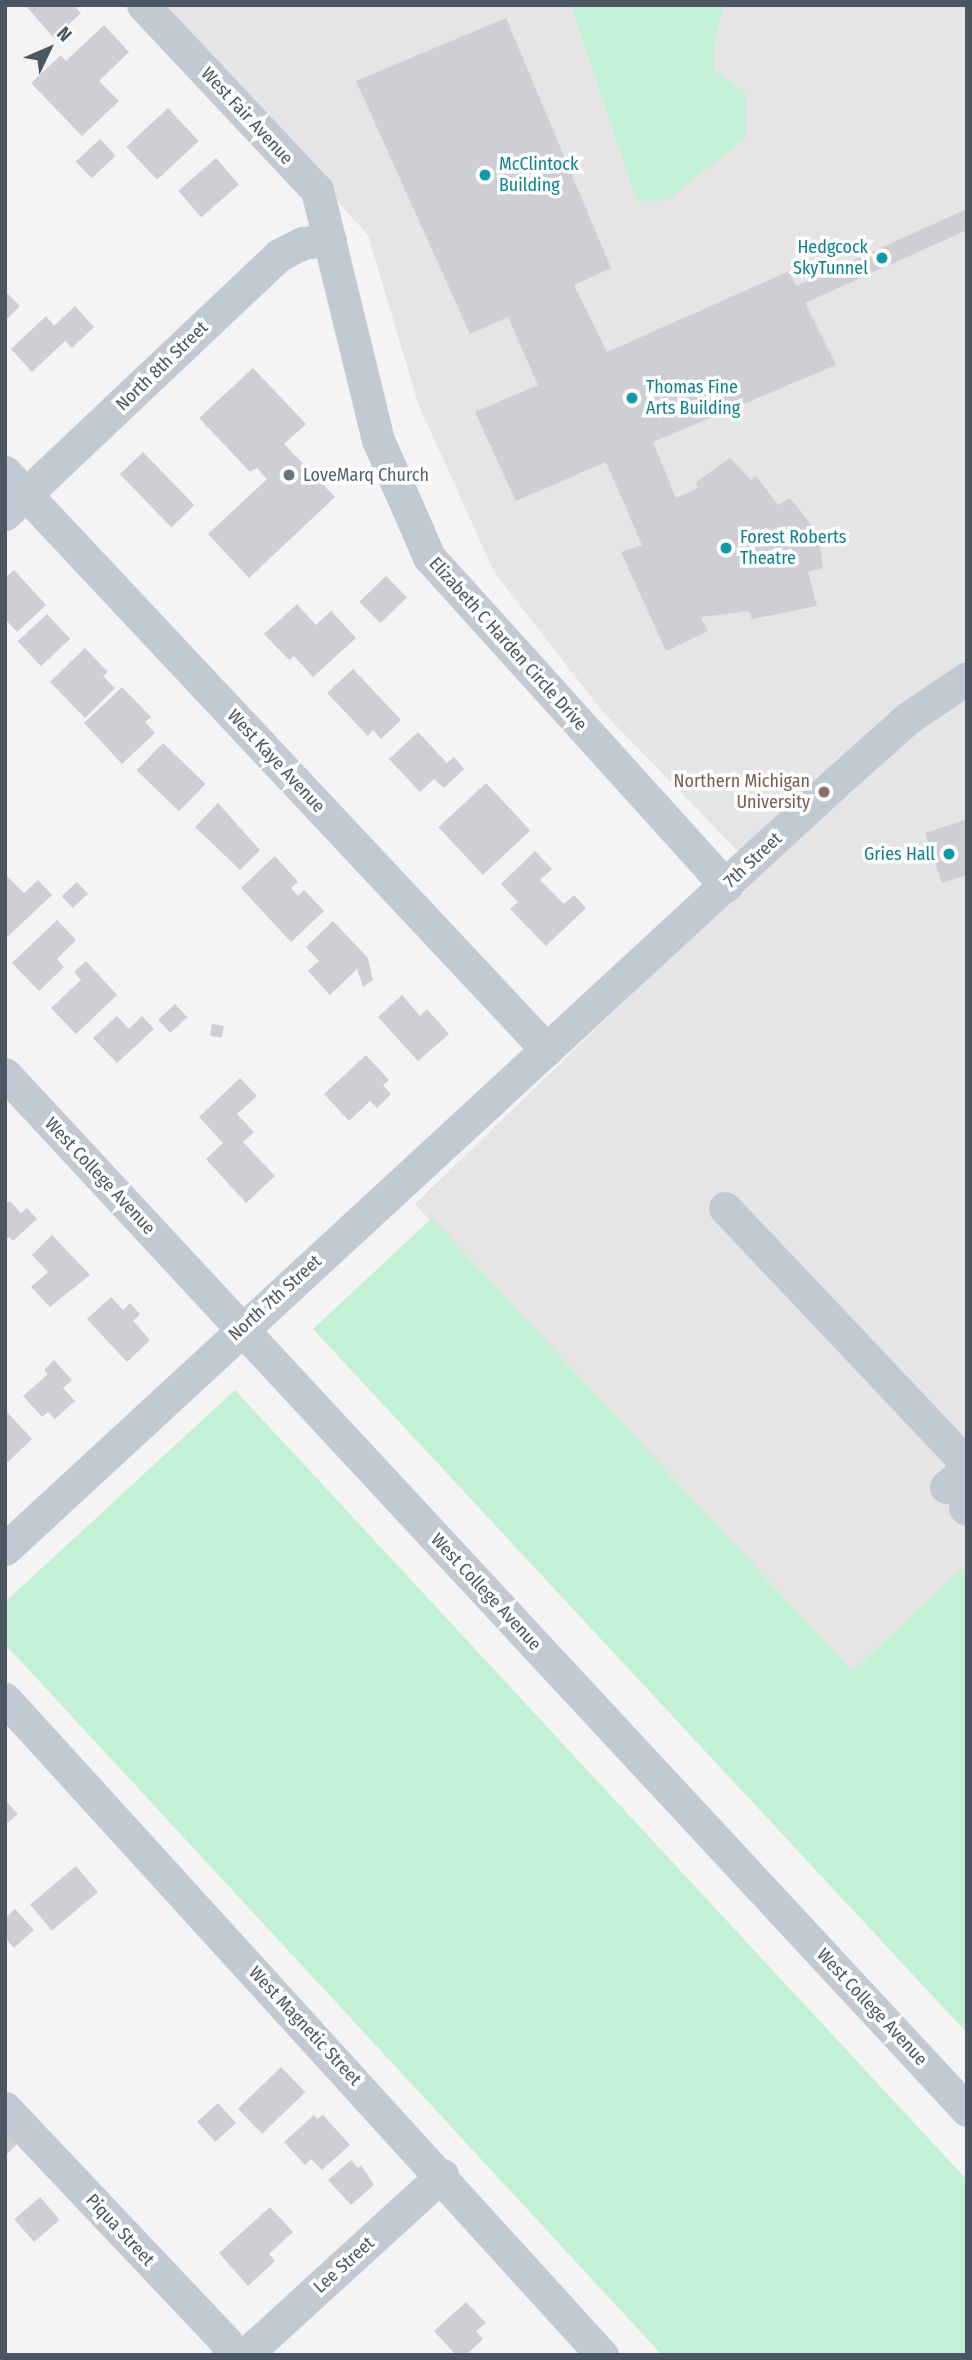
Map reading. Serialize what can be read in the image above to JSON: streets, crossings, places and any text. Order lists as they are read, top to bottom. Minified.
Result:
{"streets":{"street":["West Fair Avenue","North 8th Street","Elizabeth C Harden Circle Drive","West Kaye Avenue","7th Street","West College Avenue","North 7th Street","West Magnetic Street","Piqua Street","Lee Street"]},"crossings":[["West Fair Avenue","North 8th Street"],["West Fair Avenue","Elizabeth C Harden Circle Drive"],["North 8th Street","Elizabeth C Harden Circle Drive"],["North 8th Street","West Kaye Avenue"],["Elizabeth C Harden Circle Drive","7th Street"],["West Kaye Avenue","7th Street"],["West Kaye Avenue","North 7th Street"],["7th Street","North 7th Street"],["West College Avenue","North 7th Street"],["West Magnetic Street","Lee Street"]],"places":["McClintock Building","Hedgcock SkyTunnel","Thomas Fine Arts Building","LoveMarq Church","Forest Roberts Theatre","Northern Michigan University","Gries Hall"],"north":"top right"}
